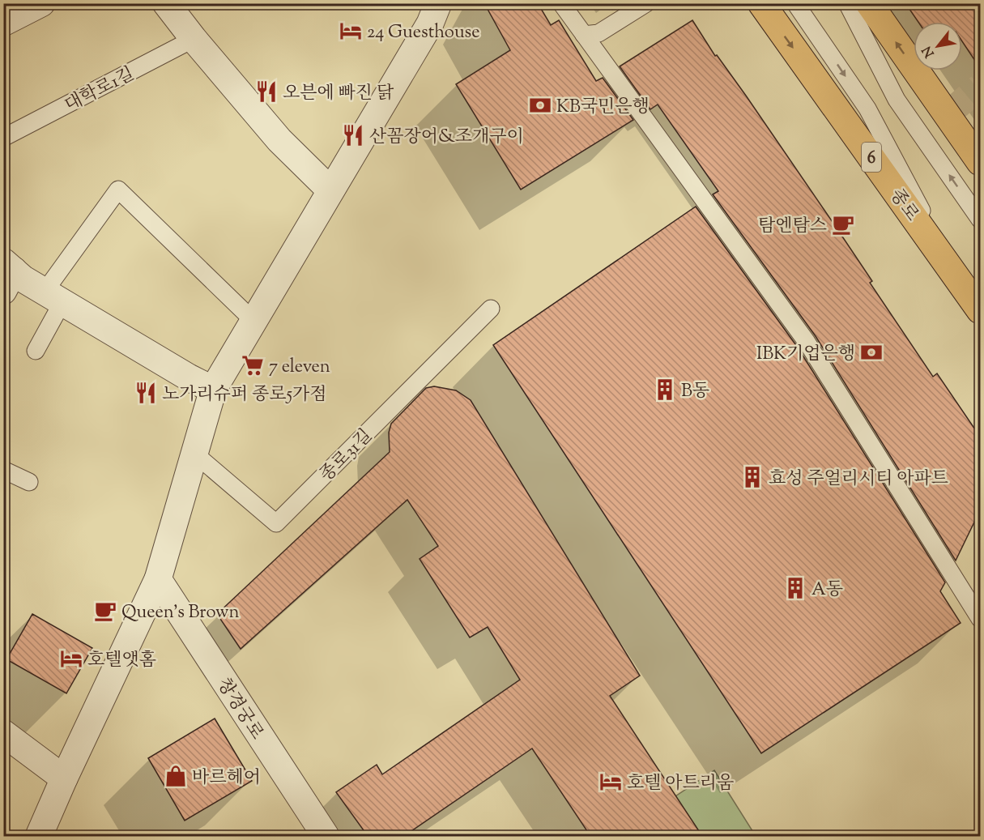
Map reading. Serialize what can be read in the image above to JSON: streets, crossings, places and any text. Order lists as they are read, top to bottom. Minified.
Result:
{"streets":{"main road":["6","종로"],"street":["창경궁로"],"lane":["대학로1길","종로31길"]},"places":{"hotel":["24 Guesthouse","호텔앳홈","호텔 아트리움"],"restaurant":["오븐에 빠진 닭","산꼼장어&조개구이","노가리슈퍼 종로5가점"],"bank":["KB국민은행","IBK기업은행"],"cafe":["탐엔탐스","Queen's Brown"],"supermarket":["7 eleven"],"building":["B동","효성 주얼리시티 아파트","A동"],"shop":["바르헤어"]},"north":"bottom left"}
